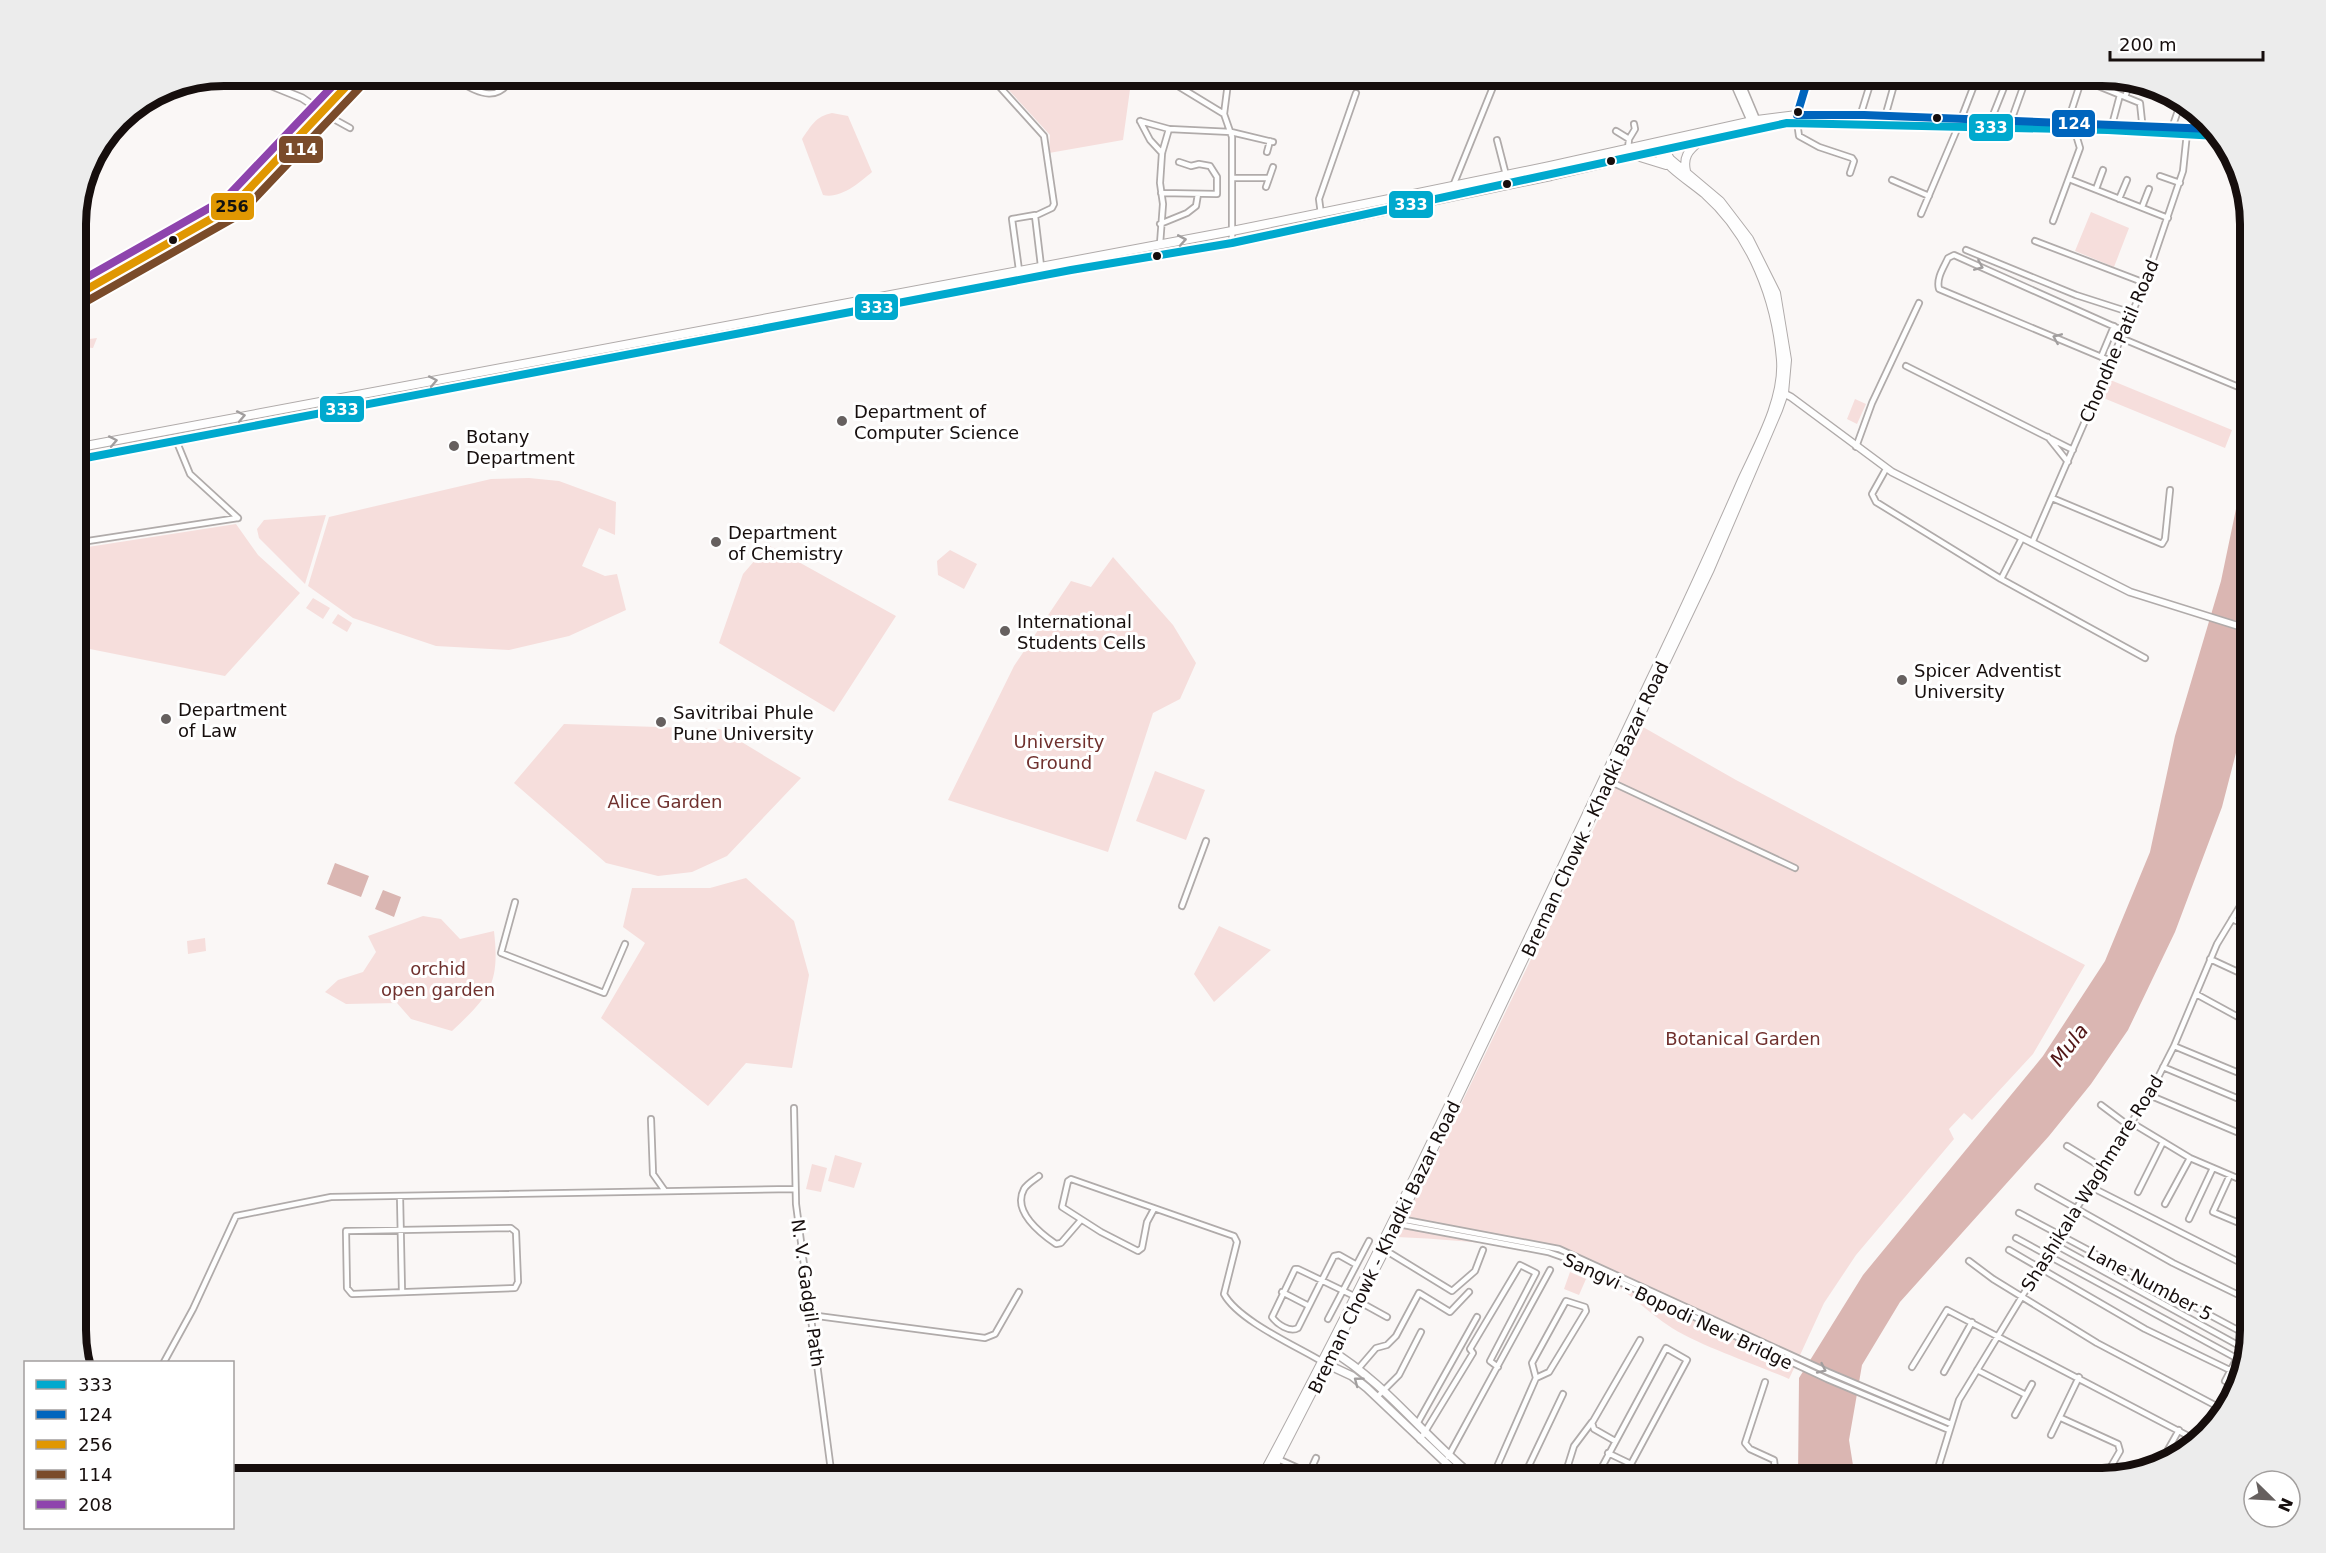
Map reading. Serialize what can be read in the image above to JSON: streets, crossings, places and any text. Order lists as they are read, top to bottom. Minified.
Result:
{"streets":{"main road":["Breman Chowk - Khadki Bazar Road"],"street":["Chondhe Patil Road","Shashikala Waghmare Road","Lane Number 5","N. V. Gadgil Path","Sangvi - Bopodi New Bridge"]},"crossings":[["Breman Chowk - Khadki Bazar Road","Sangvi - Bopodi New Bridge"],["Shashikala Waghmare Road","Lane Number 5"],["Shashikala Waghmare Road","Sangvi - Bopodi New Bridge"]],"water":["Mula"],"parks":["University Ground","Alice Garden","orchid open garden","Botanical Garden"],"places":["Department of Computer Science","Botany Department","Department of Chemistry","International Students Cells","Spicer Adventist University","Department of Law","Savitribai Phule Pune University"],"lines":["transit line 124","transit line 256","transit line 114","transit line 208","transit line 333"],"legend":["333","124","256","114","208"],"scale_bar":"200 m","north":"bottom right"}
